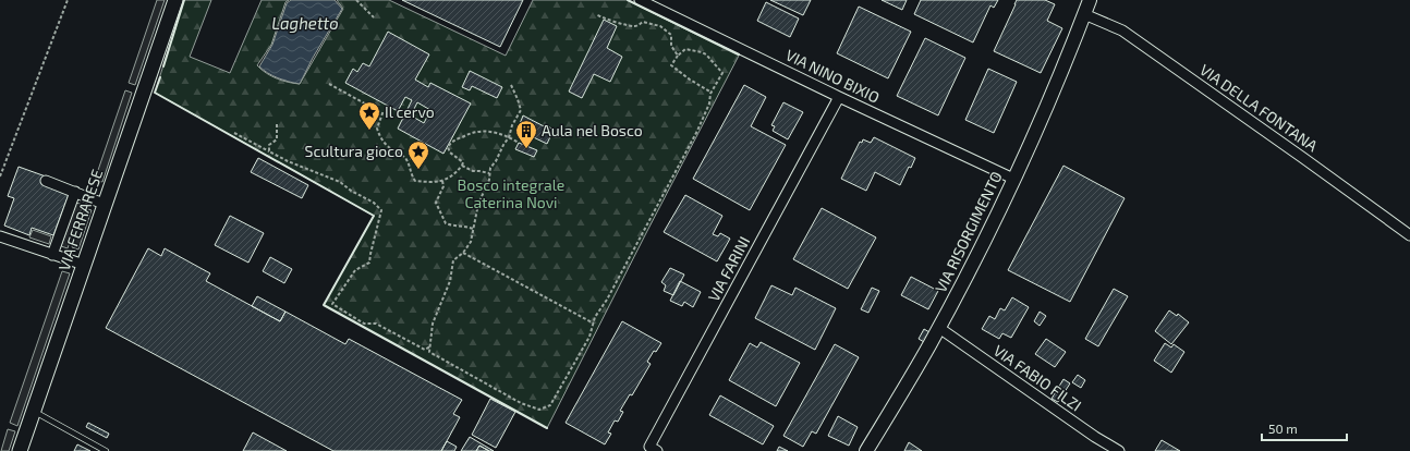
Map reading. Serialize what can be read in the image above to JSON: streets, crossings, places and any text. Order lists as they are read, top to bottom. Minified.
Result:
{"streets":{"main road":["VIA FERRARESE"],"street":["VIA NINO BIXIO","VIA DELLA FONTANA","VIA RISORGIMENTO","VIA FARINI","VIA FABIO FILZI"]},"crossings":[["VIA NINO BIXIO","VIA RISORGIMENTO"],["VIA NINO BIXIO","VIA FARINI"],["VIA DELLA FONTANA","VIA RISORGIMENTO"],["VIA RISORGIMENTO","VIA FABIO FILZI"]],"water":["Laghetto"],"parks":["Bosco integrale Caterina Novi"],"places":{"place":["Il cervo","Scultura gioco"],"building":["Aula nel Bosco"]},"scale_bar":"50 m"}
